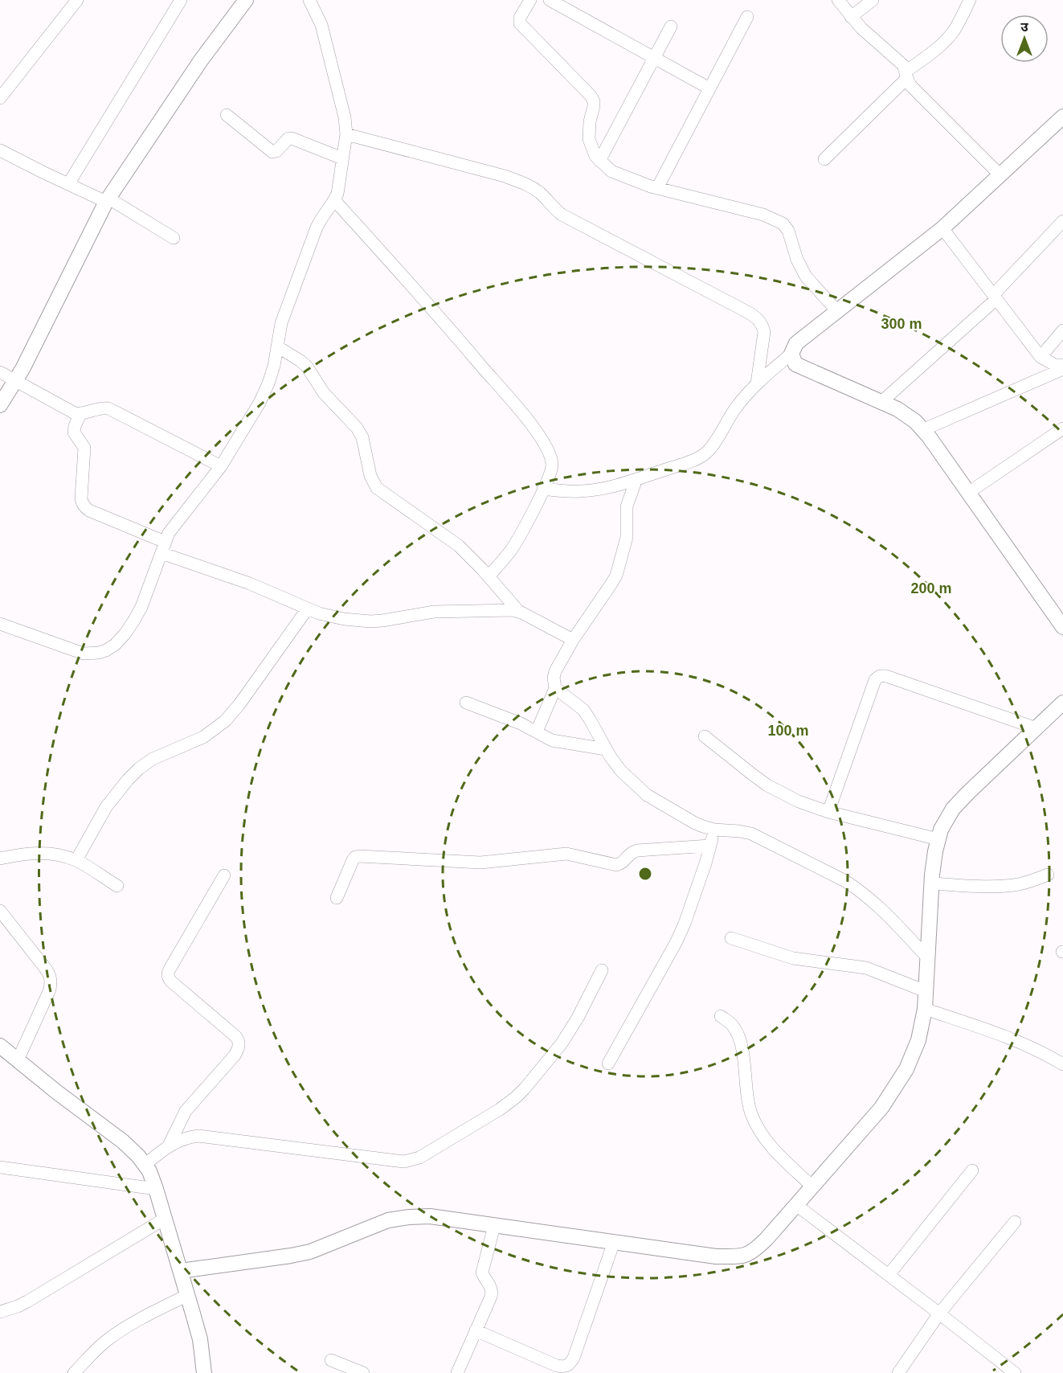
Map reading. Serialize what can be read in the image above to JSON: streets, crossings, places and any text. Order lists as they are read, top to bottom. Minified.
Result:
{"north":"top","rings":["300 m","200 m","100 m"]}
